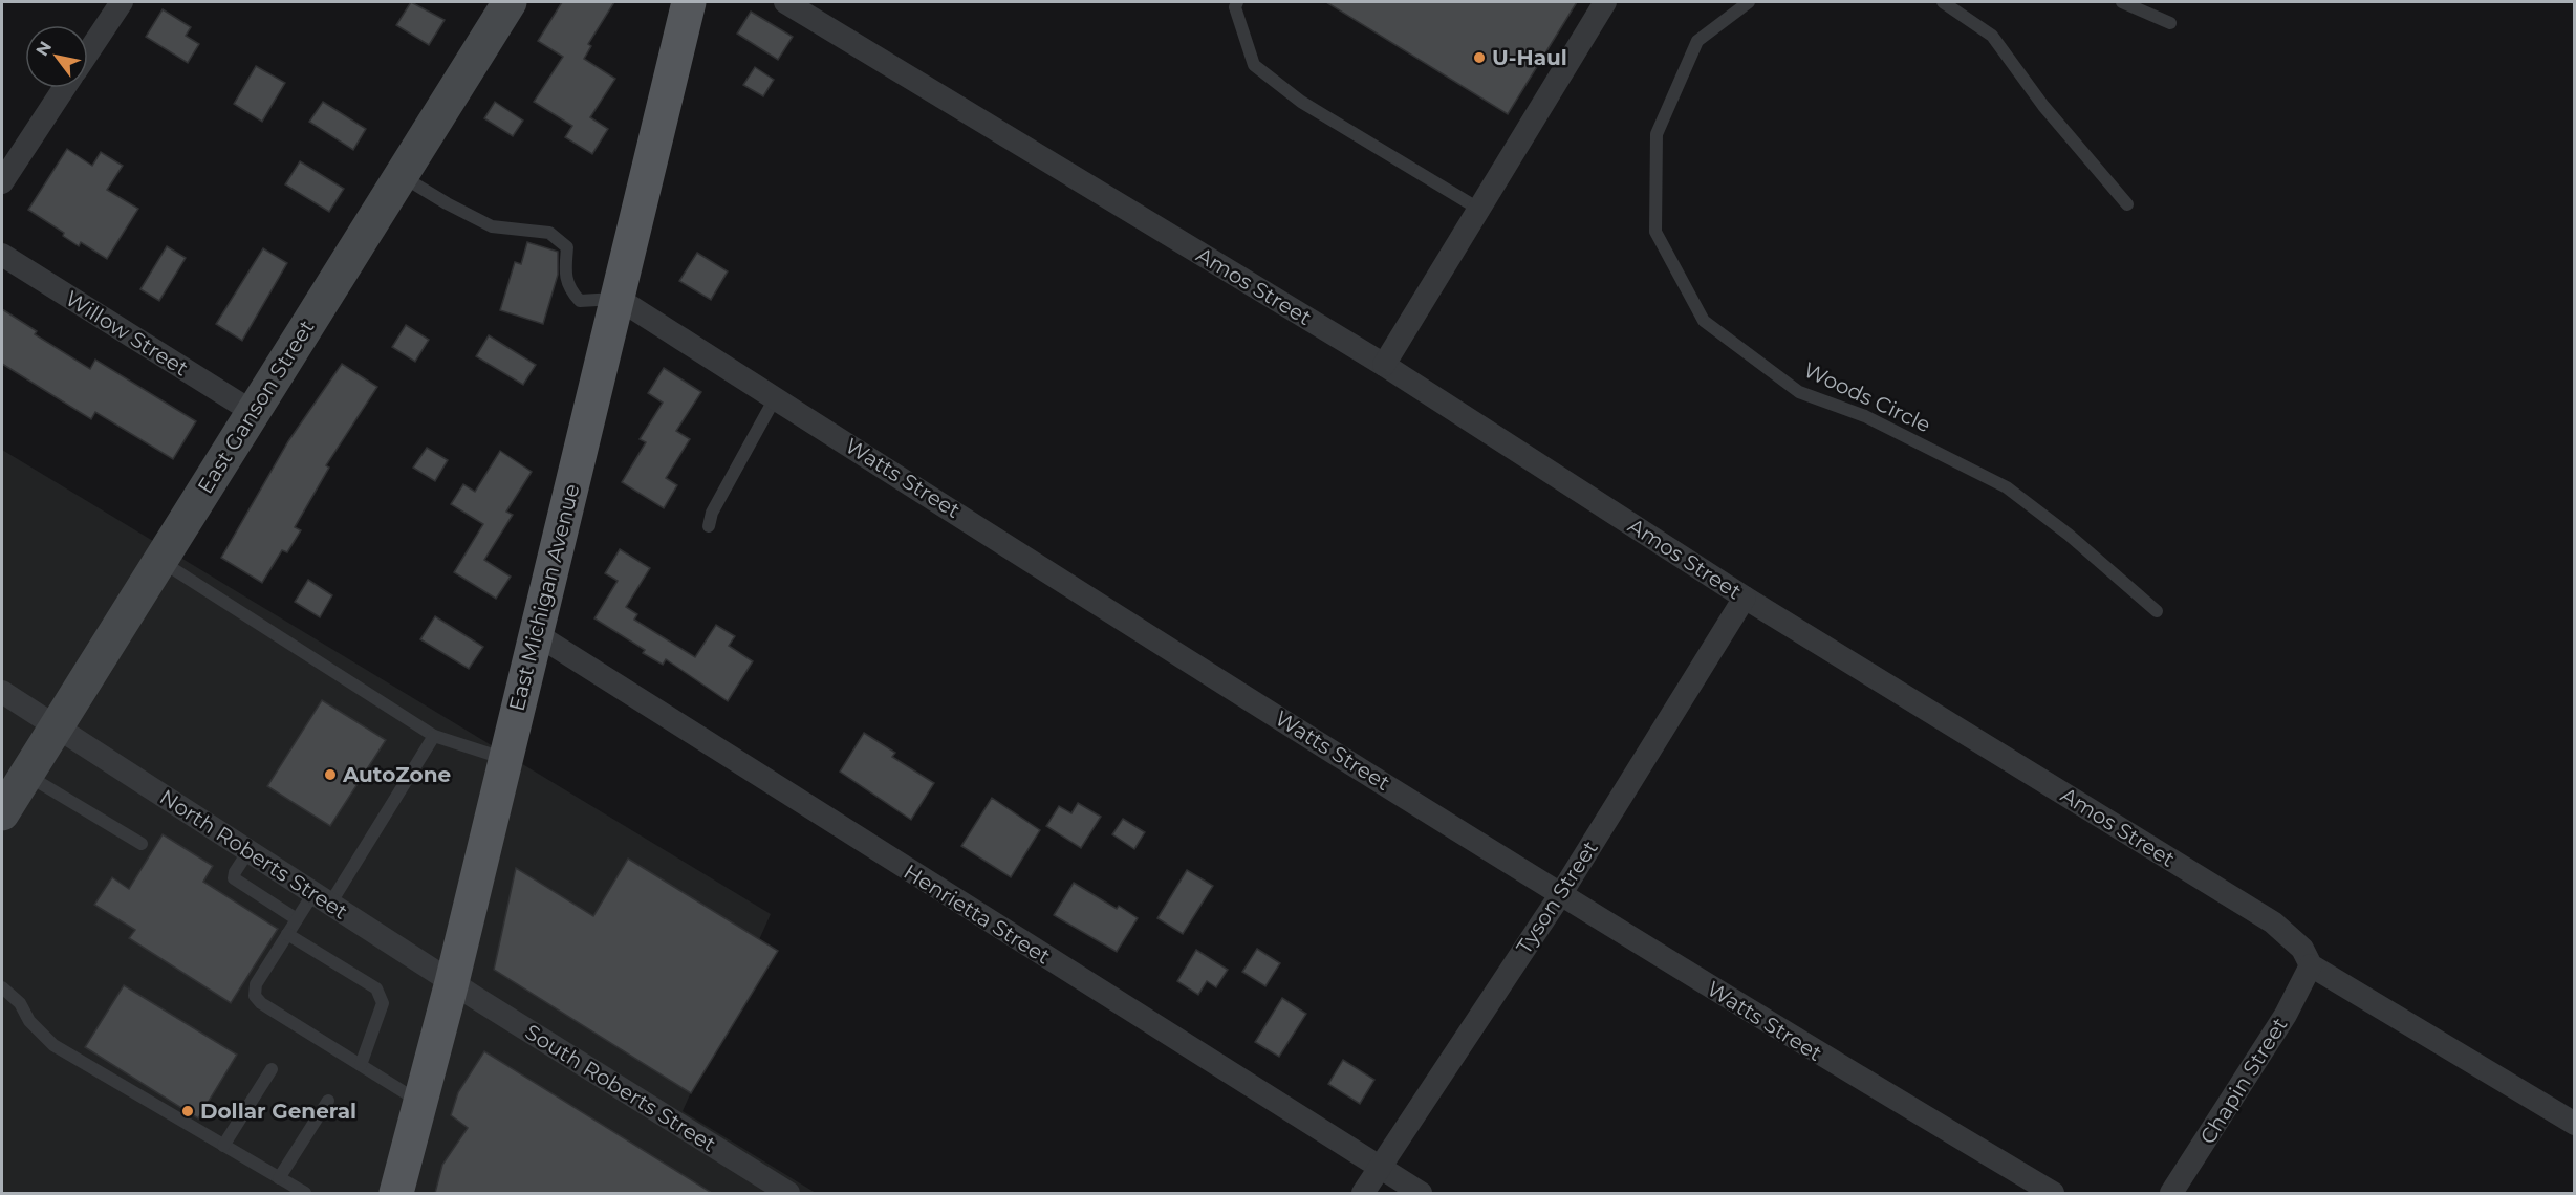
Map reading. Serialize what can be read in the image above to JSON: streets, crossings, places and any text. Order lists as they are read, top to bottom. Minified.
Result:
{"streets":{"main road":["East Michigan Avenue"],"street":["Amos Street","Willow Street","East Ganson Street","Watts Street","North Roberts Street","Tyson Street","Henrietta Street","Chapin Street","South Roberts Street"],"lane":["Woods Circle"]},"crossings":[["Amos Street","Tyson Street"],["Amos Street","Chapin Street"],["Willow Street","East Ganson Street"],["East Ganson Street","North Roberts Street"],["Watts Street","East Michigan Avenue"],["Watts Street","Tyson Street"],["East Michigan Avenue","North Roberts Street"],["East Michigan Avenue","Henrietta Street"],["East Michigan Avenue","South Roberts Street"],["North Roberts Street","South Roberts Street"],["Tyson Street","Henrietta Street"]],"places":["U-Haul","AutoZone","Dollar General"],"north":"top left"}
